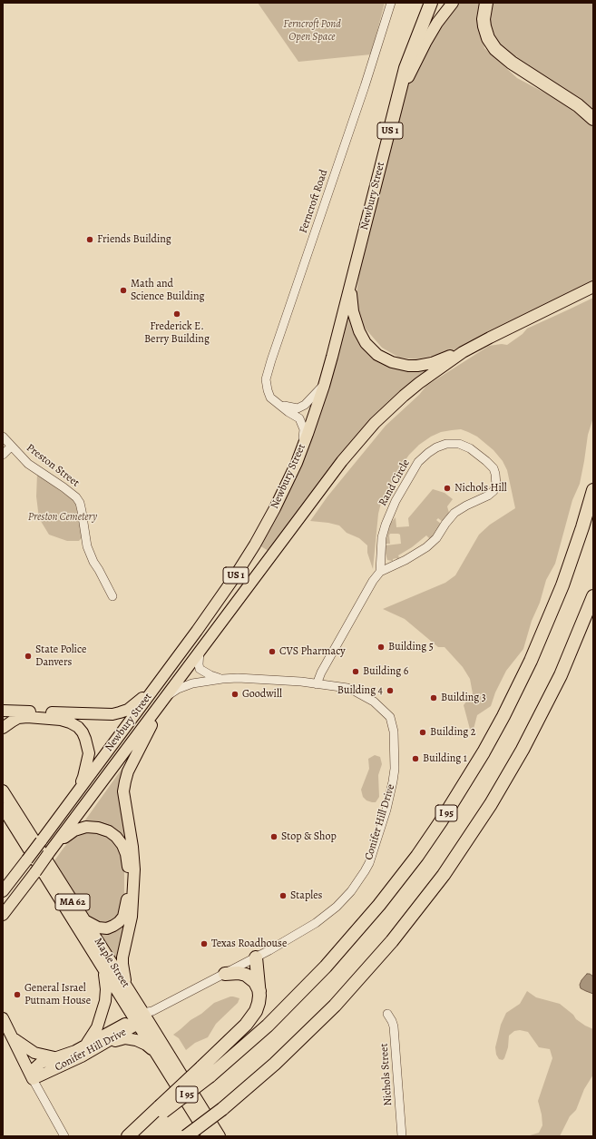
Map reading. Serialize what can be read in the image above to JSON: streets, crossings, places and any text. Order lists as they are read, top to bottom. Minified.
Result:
{"streets":{"highway":["I 95"],"main road":["US 1","Newbury Street","Conifer Hill Drive","MA 62","Maple Street"],"street":["Ferncroft Road","Preston Street","Rand Circle","Nichols Street"]},"crossings":[["Newbury Street","Ferncroft Road"],["Newbury Street","Conifer Hill Drive"],["Conifer Hill Drive","Maple Street"]],"parks":["Ferncroft Pond Open Space","Preston Cemetery"],"places":["Friends Building","Math and Science Building","Frederick E. Berry Building","Nichols Hill","Building 5","CVS Pharmacy","State Police Danvers","Building 6","Building 4","Goodwill","Building 3","Building 2","Building 1","Stop & Shop","Staples","Texas Roadhouse","General Israel Putnam House"]}
